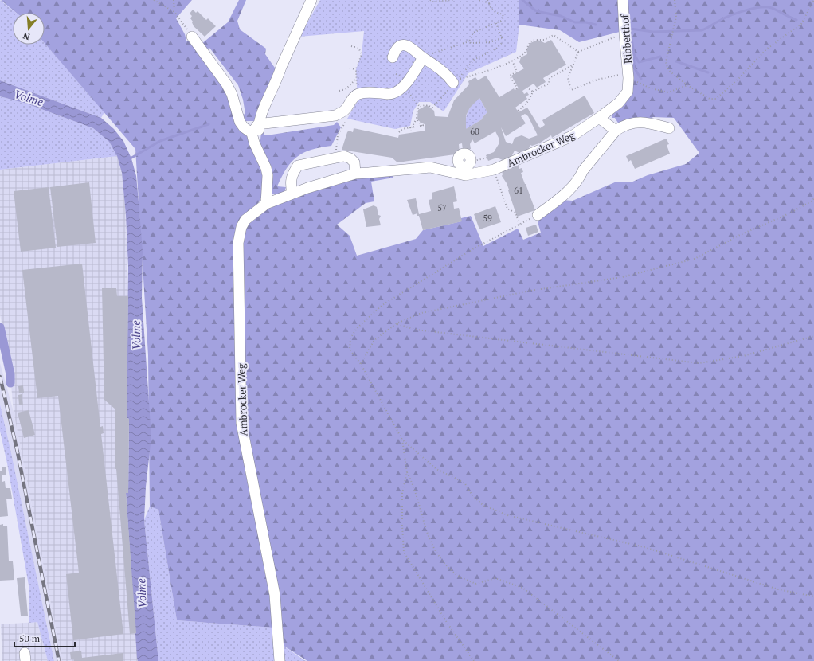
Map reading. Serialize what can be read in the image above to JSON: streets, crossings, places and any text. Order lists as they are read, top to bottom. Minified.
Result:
{"streets":{"lane":["Ribberthof","Ambrocker Weg"]},"crossings":[["Ribberthof","Ambrocker Weg"]],"water":["Volme"],"house_numbers":["60","61","57","59"],"scale_bar":"50 m","north":"bottom"}
